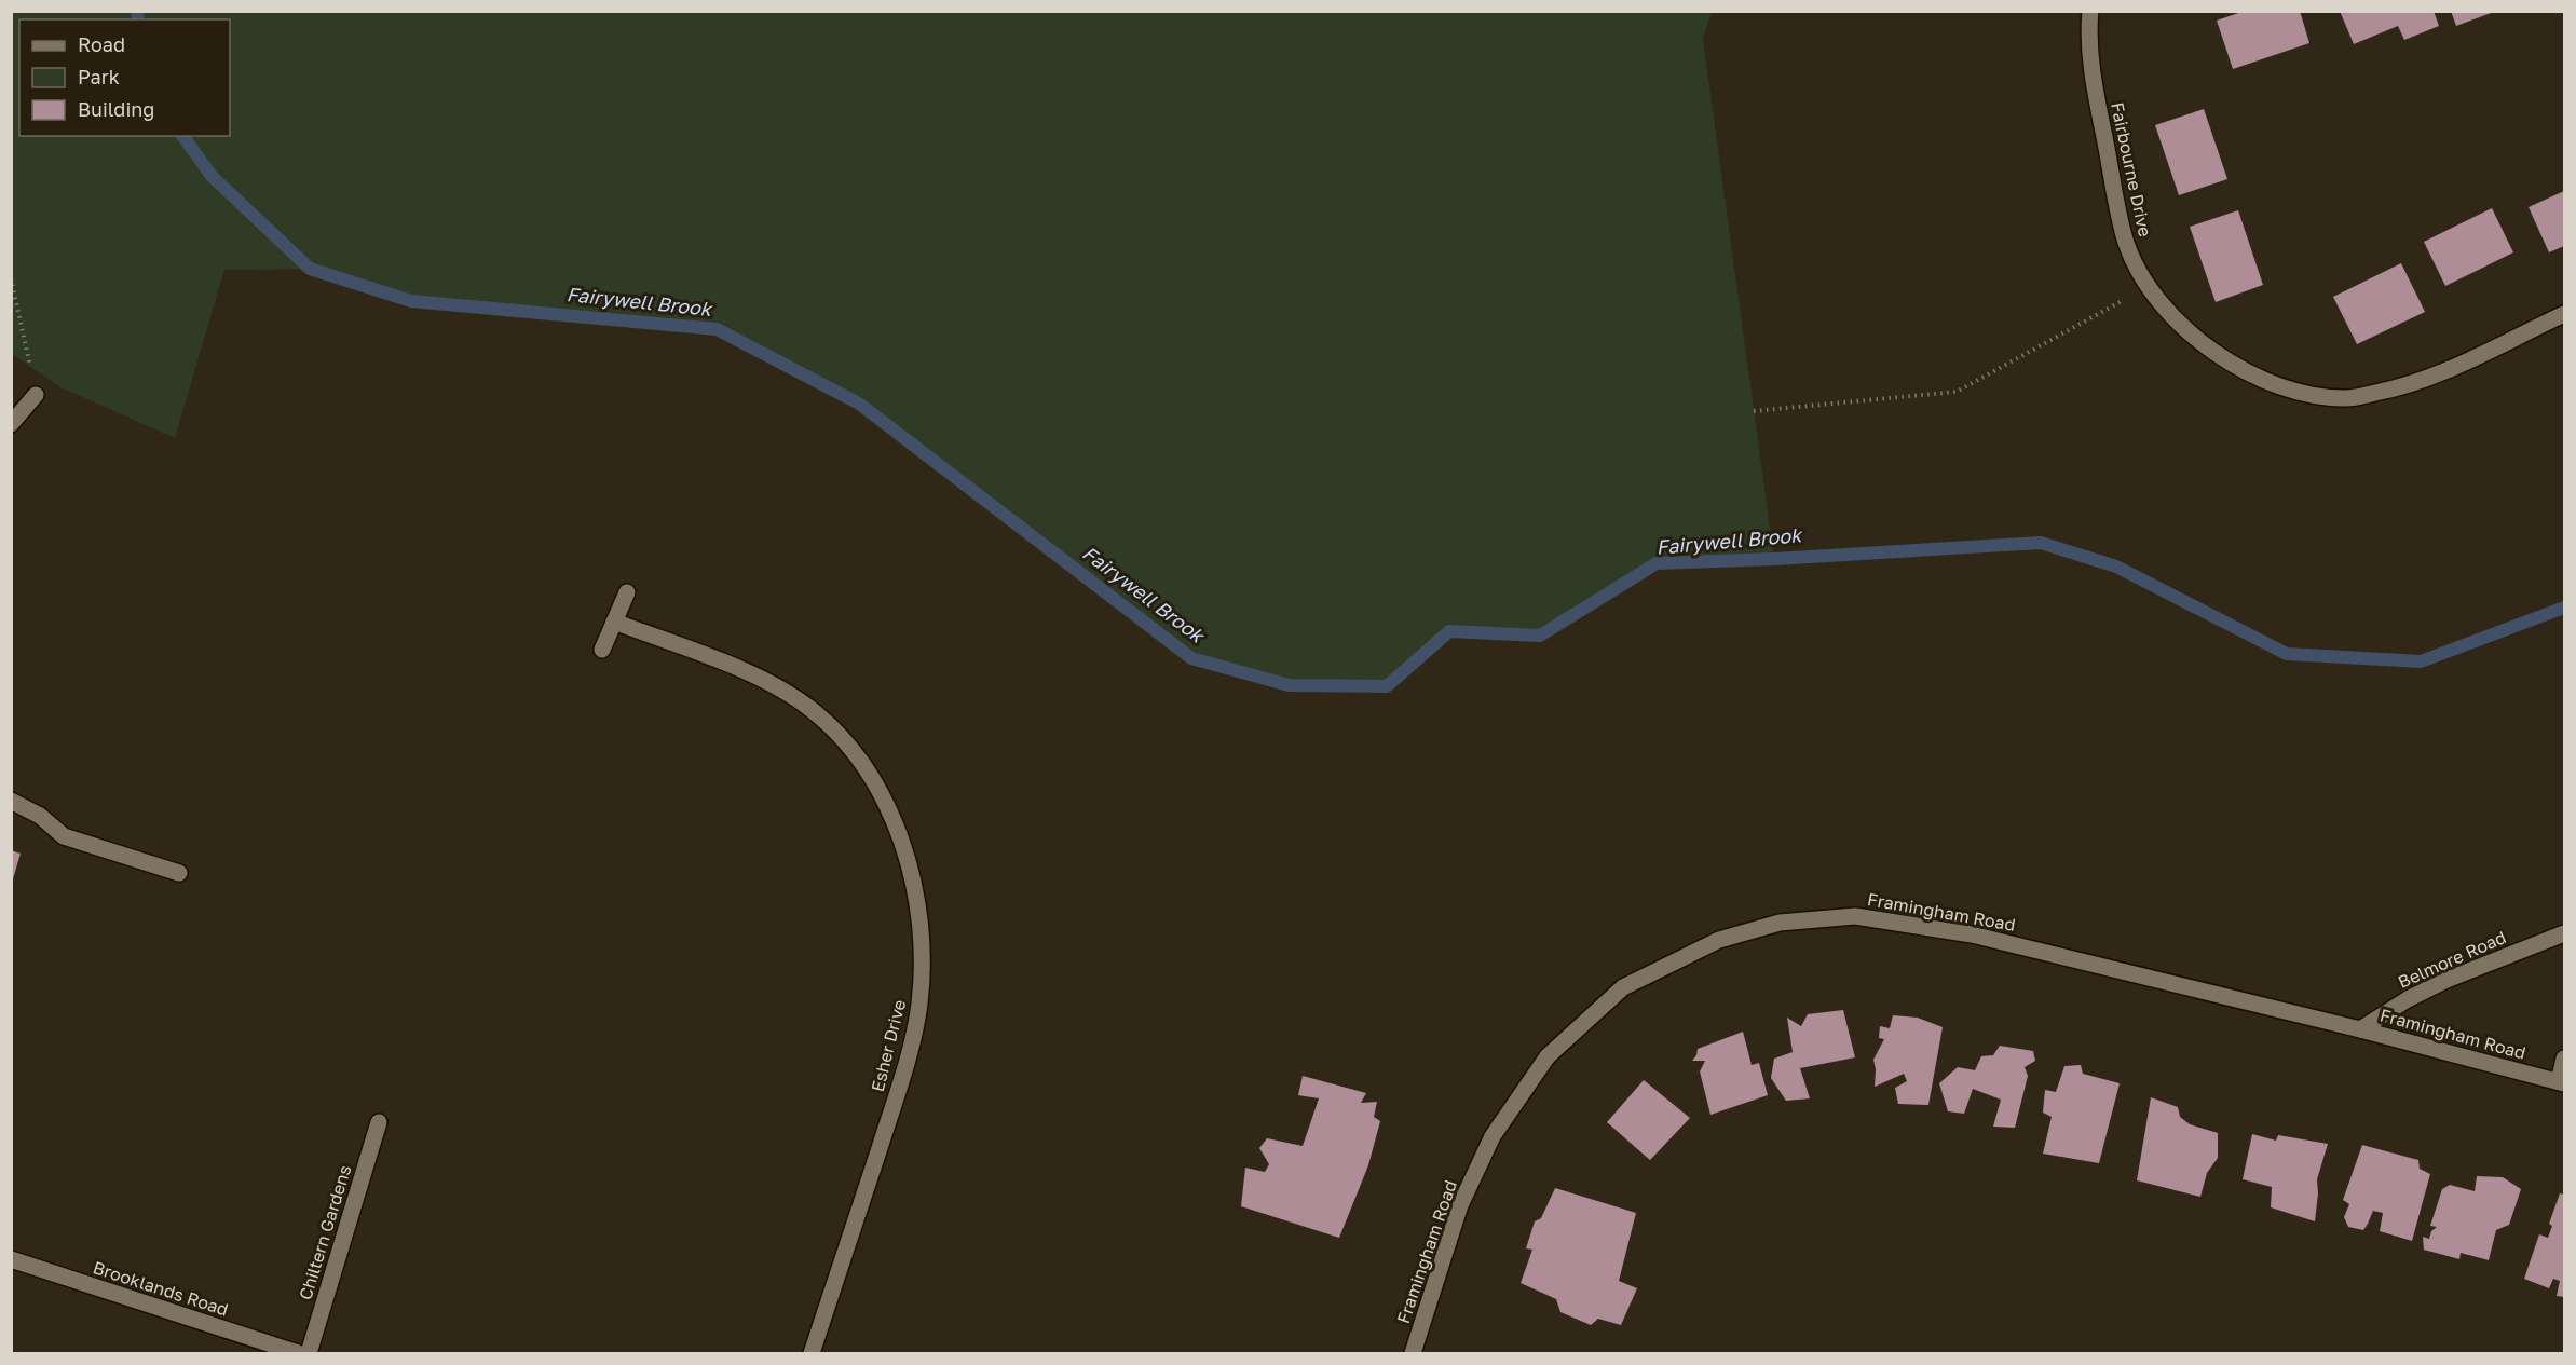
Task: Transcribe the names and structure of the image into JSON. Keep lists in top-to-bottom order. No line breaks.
{"streets":{"street":["Fairbourne Drive","Framingham Road","Belmore Road","Esher Drive","Chiltern Gardens","Brooklands Road"]},"crossings":[["Framingham Road","Belmore Road"]],"water":["Fairywell Brook"],"legend":["Road","Park","Building"]}
